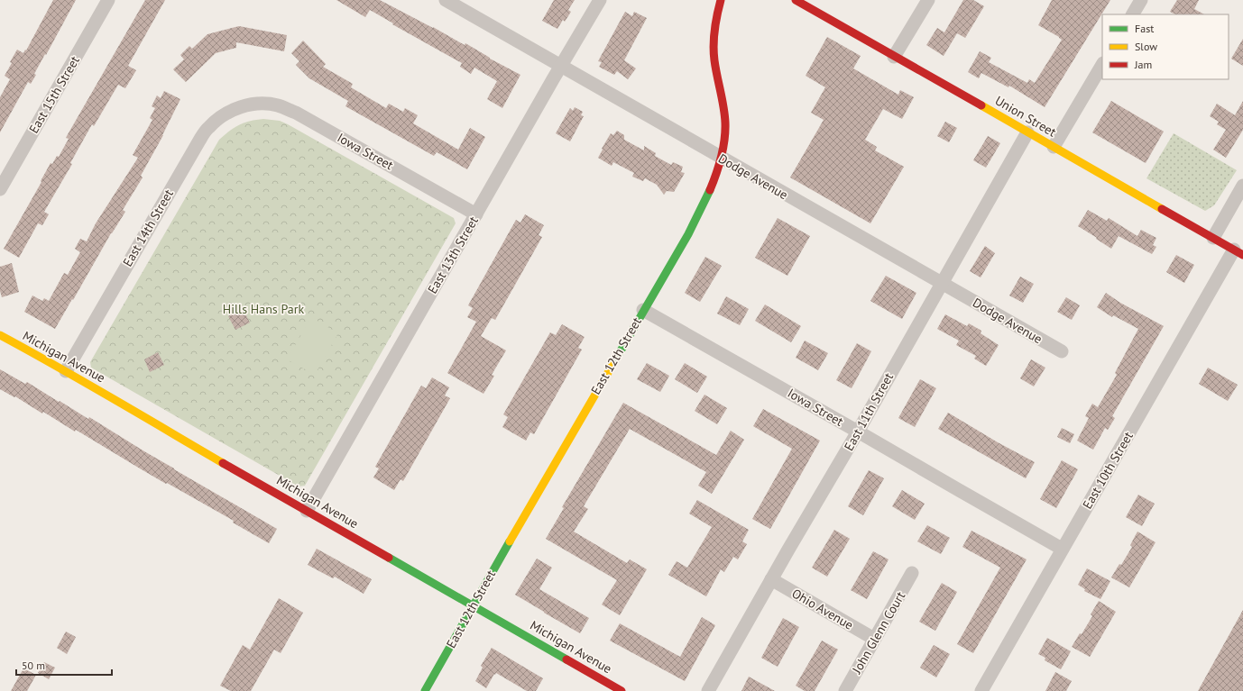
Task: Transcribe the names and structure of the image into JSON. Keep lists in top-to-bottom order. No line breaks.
{"streets":{"street":["East 15th Street","Union Street","Iowa Street","Dodge Avenue","East 14th Street","East 13th Street","East 12th Street","Michigan Avenue","East 11th Street","East 10th Street","Ohio Avenue","John Glenn Court"]},"crossings":[["Union Street","East 11th Street"],["Union Street","East 10th Street"],["Iowa Street","East 14th Street"],["Iowa Street","East 13th Street"],["Iowa Street","East 12th Street"],["Iowa Street","East 11th Street"],["Iowa Street","East 10th Street"],["Dodge Avenue","East 13th Street"],["Dodge Avenue","East 12th Street"],["Dodge Avenue","East 11th Street"],["East 14th Street","Michigan Avenue"],["East 13th Street","Michigan Avenue"],["East 12th Street","Michigan Avenue"],["East 11th Street","Ohio Avenue"],["Ohio Avenue","John Glenn Court"]],"parks":["Hills Hans Park"],"legend":["Fast","Slow","Jam"],"scale_bar":"50 m"}
